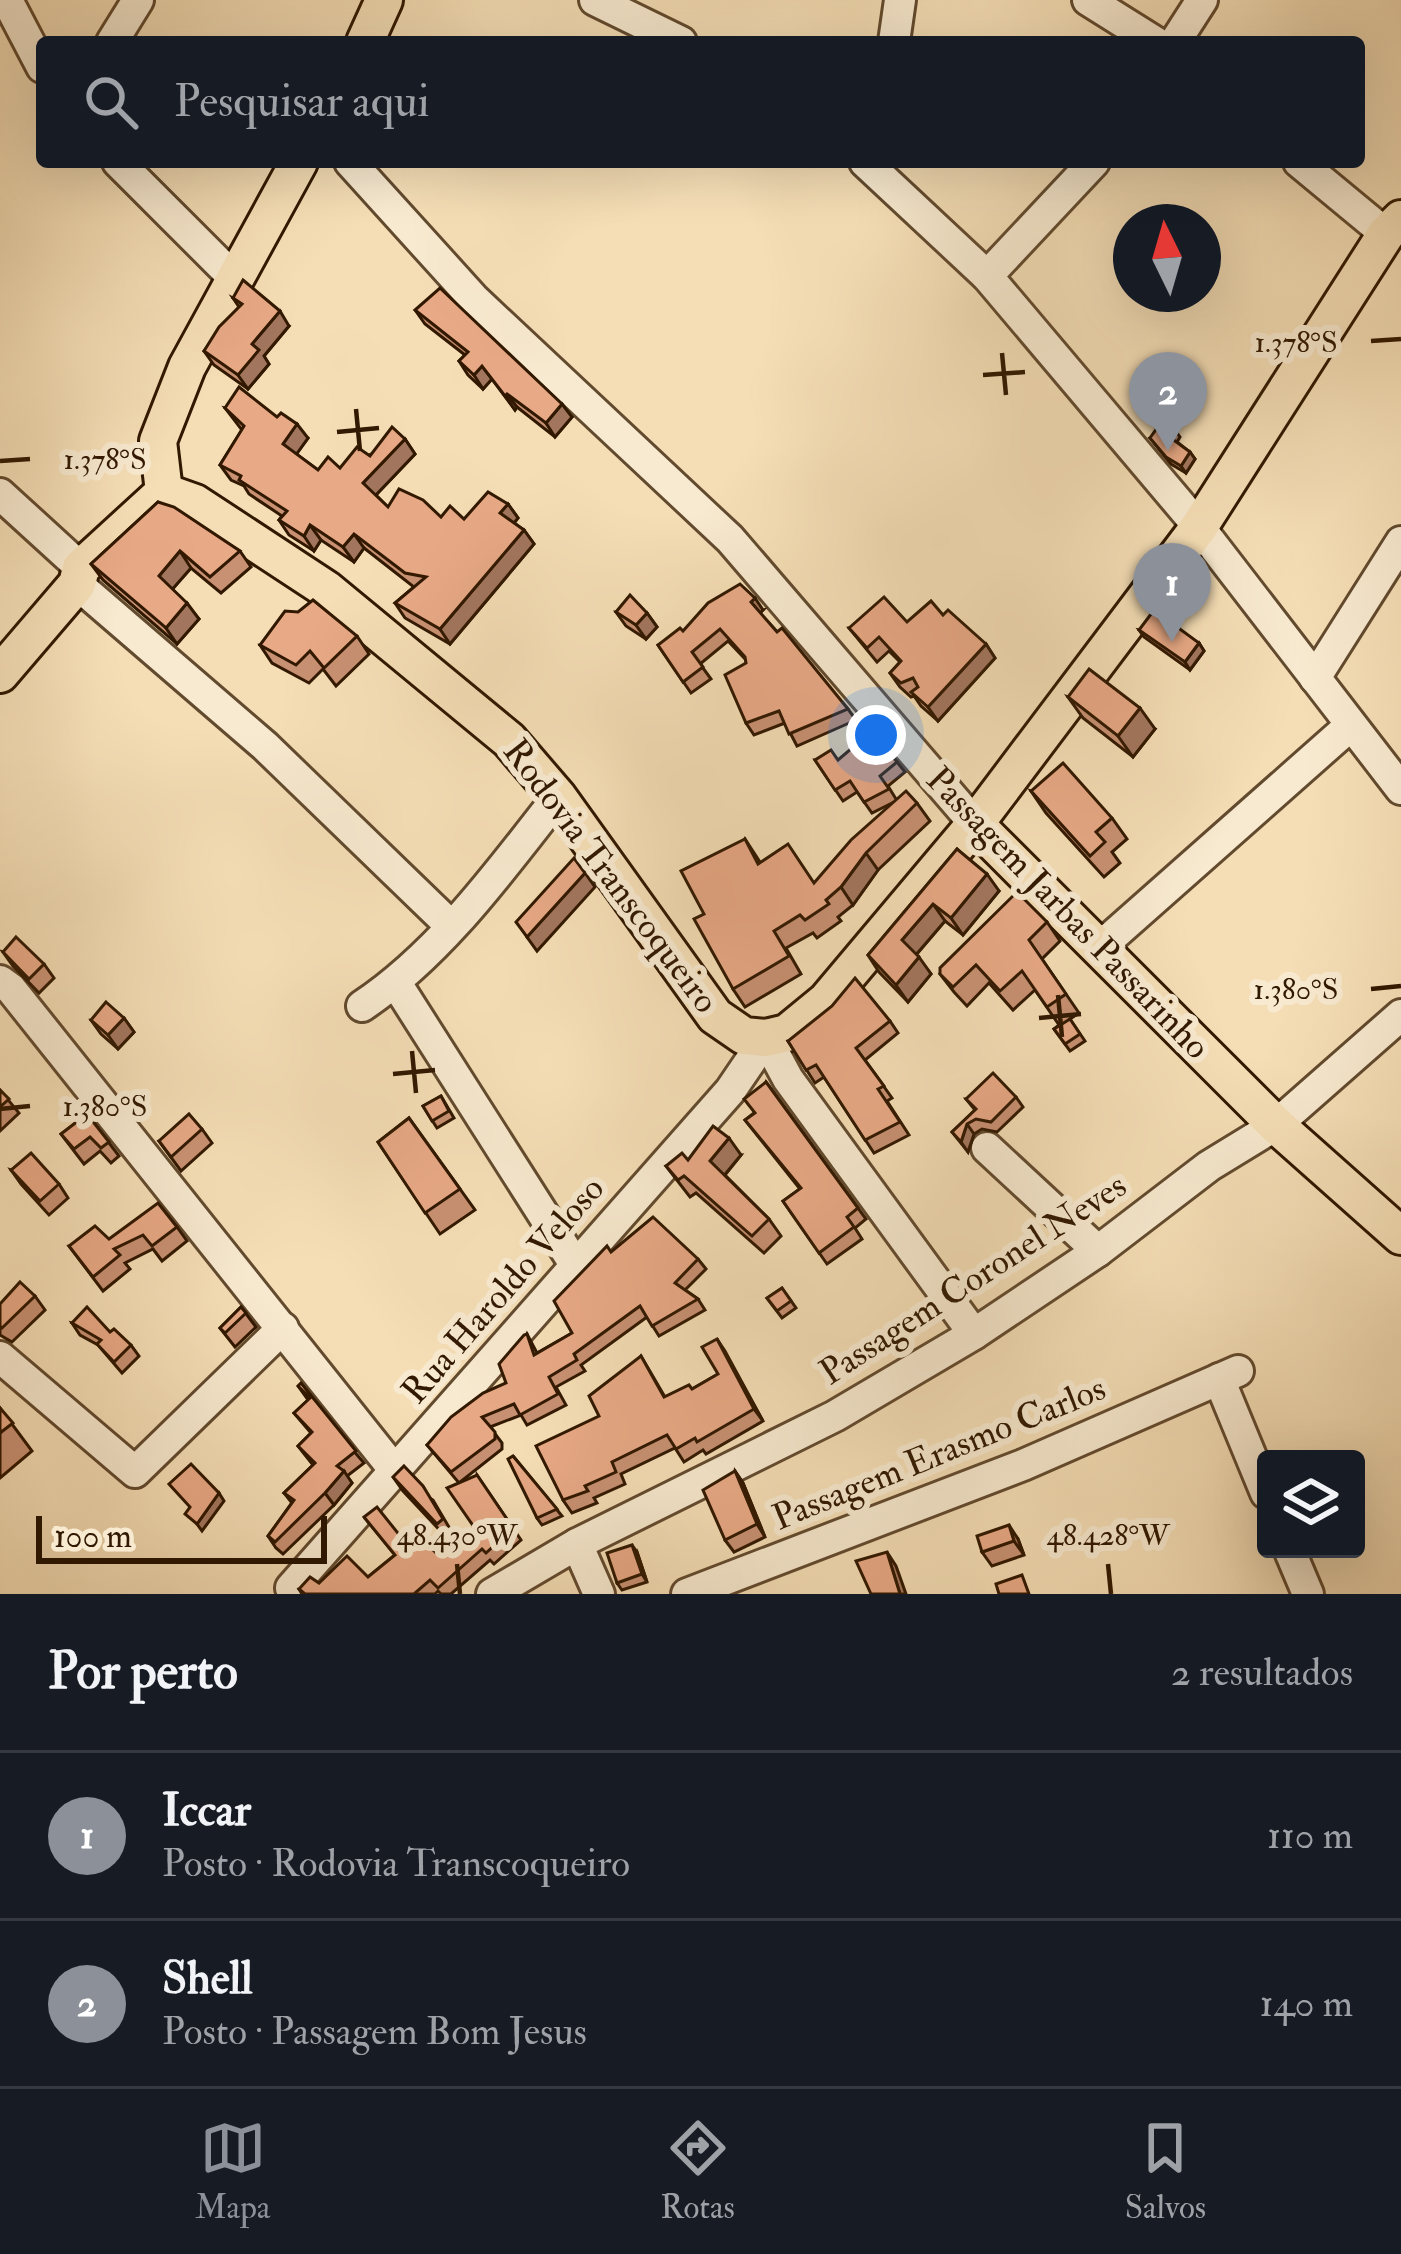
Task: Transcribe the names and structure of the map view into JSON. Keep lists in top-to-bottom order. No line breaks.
{"streets":{"main road":["Rodovia Transcoqueiro","Passagem Jarbas Passarinho"],"street":["Passagem Coronel Neves","Rua Haroldo Veloso","Passagem Erasmo Carlos"]},"crossings":[["Rodovia Transcoqueiro","Rua Haroldo Veloso"],["Passagem Jarbas Passarinho","Passagem Coronel Neves"]],"scale_bar":"100 m","north":"top","page":{"search":"Pesquisar aqui","pins":["2","1"],"scale":"100 m","heading":["Por perto","2 resultados"],"list":[{"mark":"1","name":"Iccar","note":"Posto · Rodovia Transcoqueiro","value":"110 m"},{"mark":"2","name":"Shell","note":"Posto · Passagem Bom Jesus","value":"140 m"}],"nav":["Mapa","Rotas","Salvos"]},"coordinates":["1.378°S","1.380°S","48.430°W","48.428°W"]}
